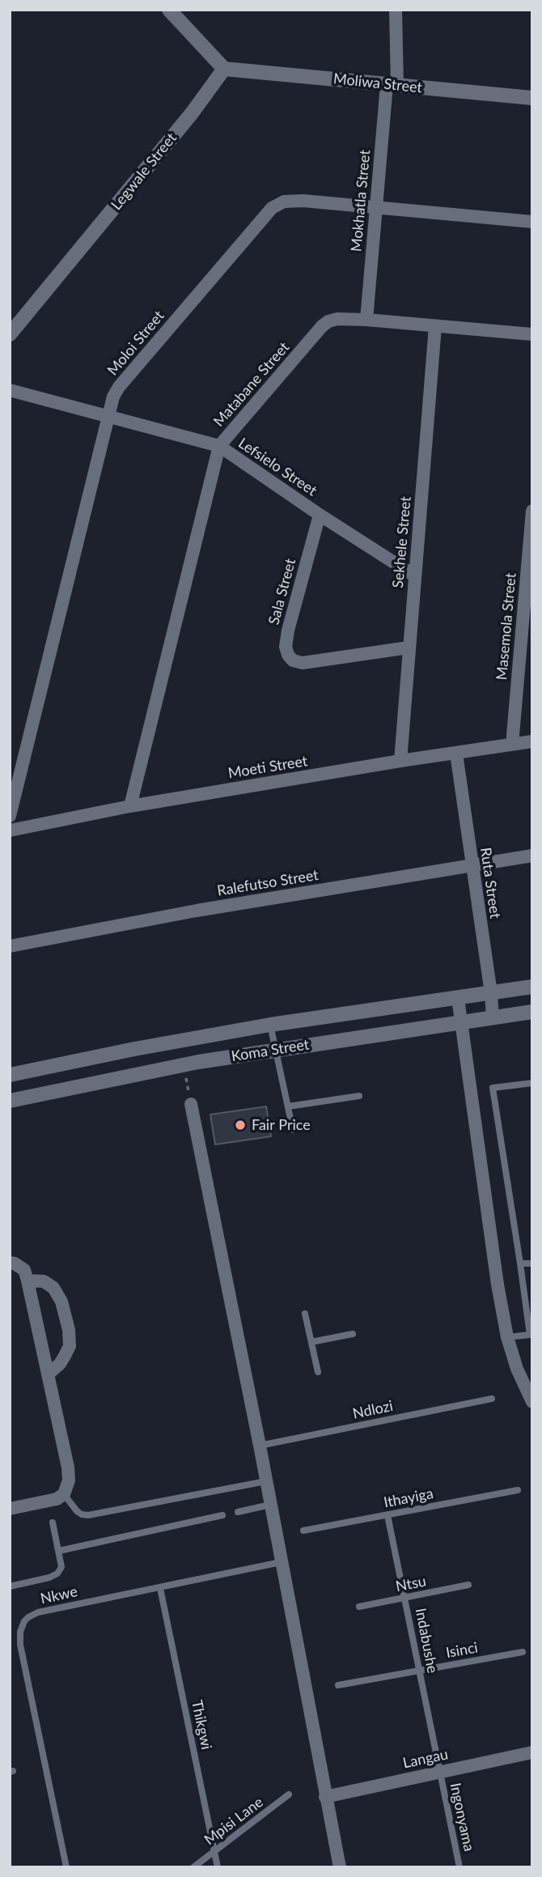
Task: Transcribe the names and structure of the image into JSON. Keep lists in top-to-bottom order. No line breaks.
{"streets":{"main road":["Moliwa Street","Legwale Street","Koma Street"],"street":["Mokhatla Street","Moloi Street","Matabane Street","Lefsielo Street","Sekhele Street","Sala Street","Masemola Street","Moeti Street","Ralefutso Street","Ruta Street","Langau"],"lane":["Ndlozi","Ithayiga","Ntsu","Nkwe","Indabushe","Isinci","Thikgwi","Ingonyama","Mpisi Lane"]},"crossings":[["Moliwa Street","Legwale Street"],["Moliwa Street","Mokhatla Street"],["Mokhatla Street","Moloi Street"],["Mokhatla Street","Matabane Street"],["Moloi Street","Lefsielo Street"],["Matabane Street","Lefsielo Street"],["Matabane Street","Sekhele Street"],["Matabane Street","Moeti Street"],["Lefsielo Street","Sekhele Street"],["Lefsielo Street","Sala Street"],["Sekhele Street","Sala Street"],["Sekhele Street","Moeti Street"],["Masemola Street","Moeti Street"],["Moeti Street","Ruta Street"],["Ralefutso Street","Ruta Street"],["Ruta Street","Koma Street"],["Ithayiga","Indabushe"],["Ntsu","Indabushe"],["Nkwe","Thikgwi"],["Indabushe","Isinci"],["Indabushe","Langau"],["Indabushe","Ingonyama"],["Thikgwi","Mpisi Lane"],["Langau","Ingonyama"]],"places":["Fair Price"]}
